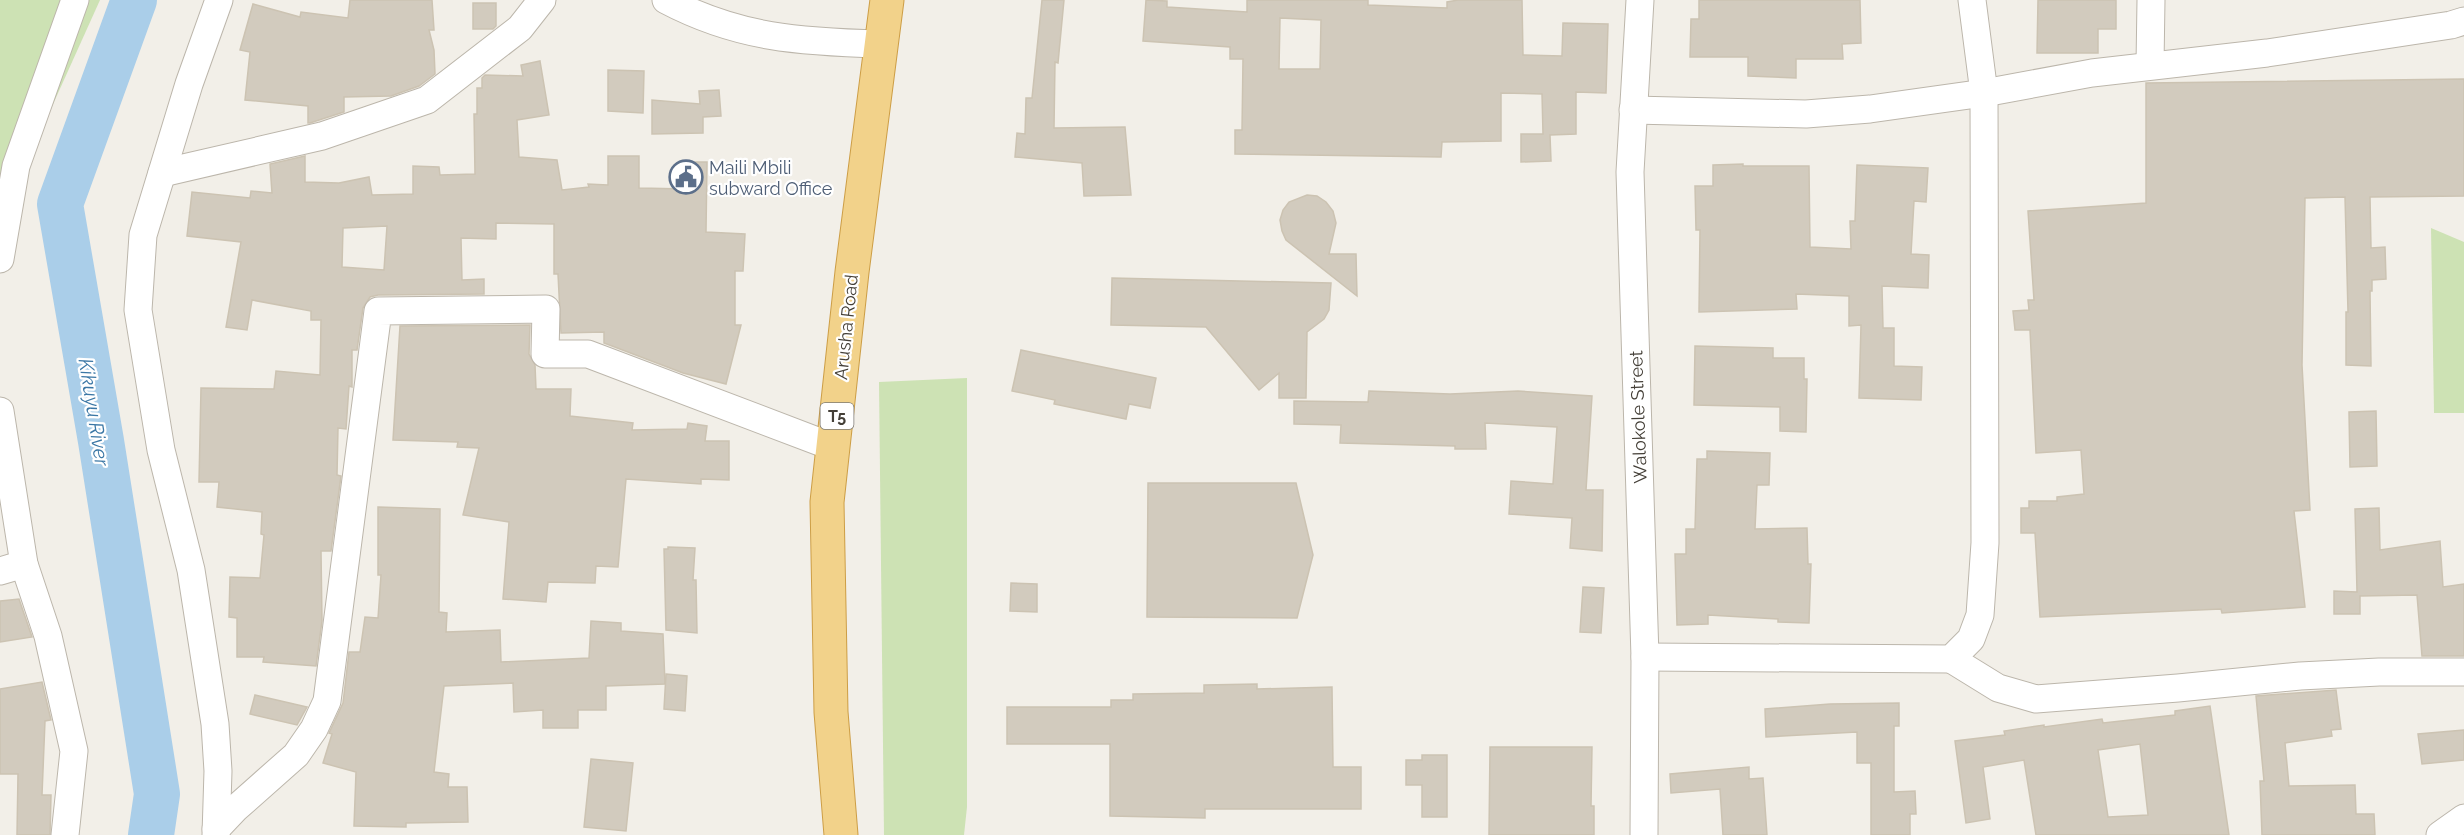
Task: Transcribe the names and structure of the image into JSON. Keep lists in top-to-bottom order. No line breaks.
{"streets":{"highway":["Arusha Road","T5"],"street":["Walokole Street"]},"water":["Kikuyu River"],"places":{"public building":["Maili Mbili subward Office"]}}
